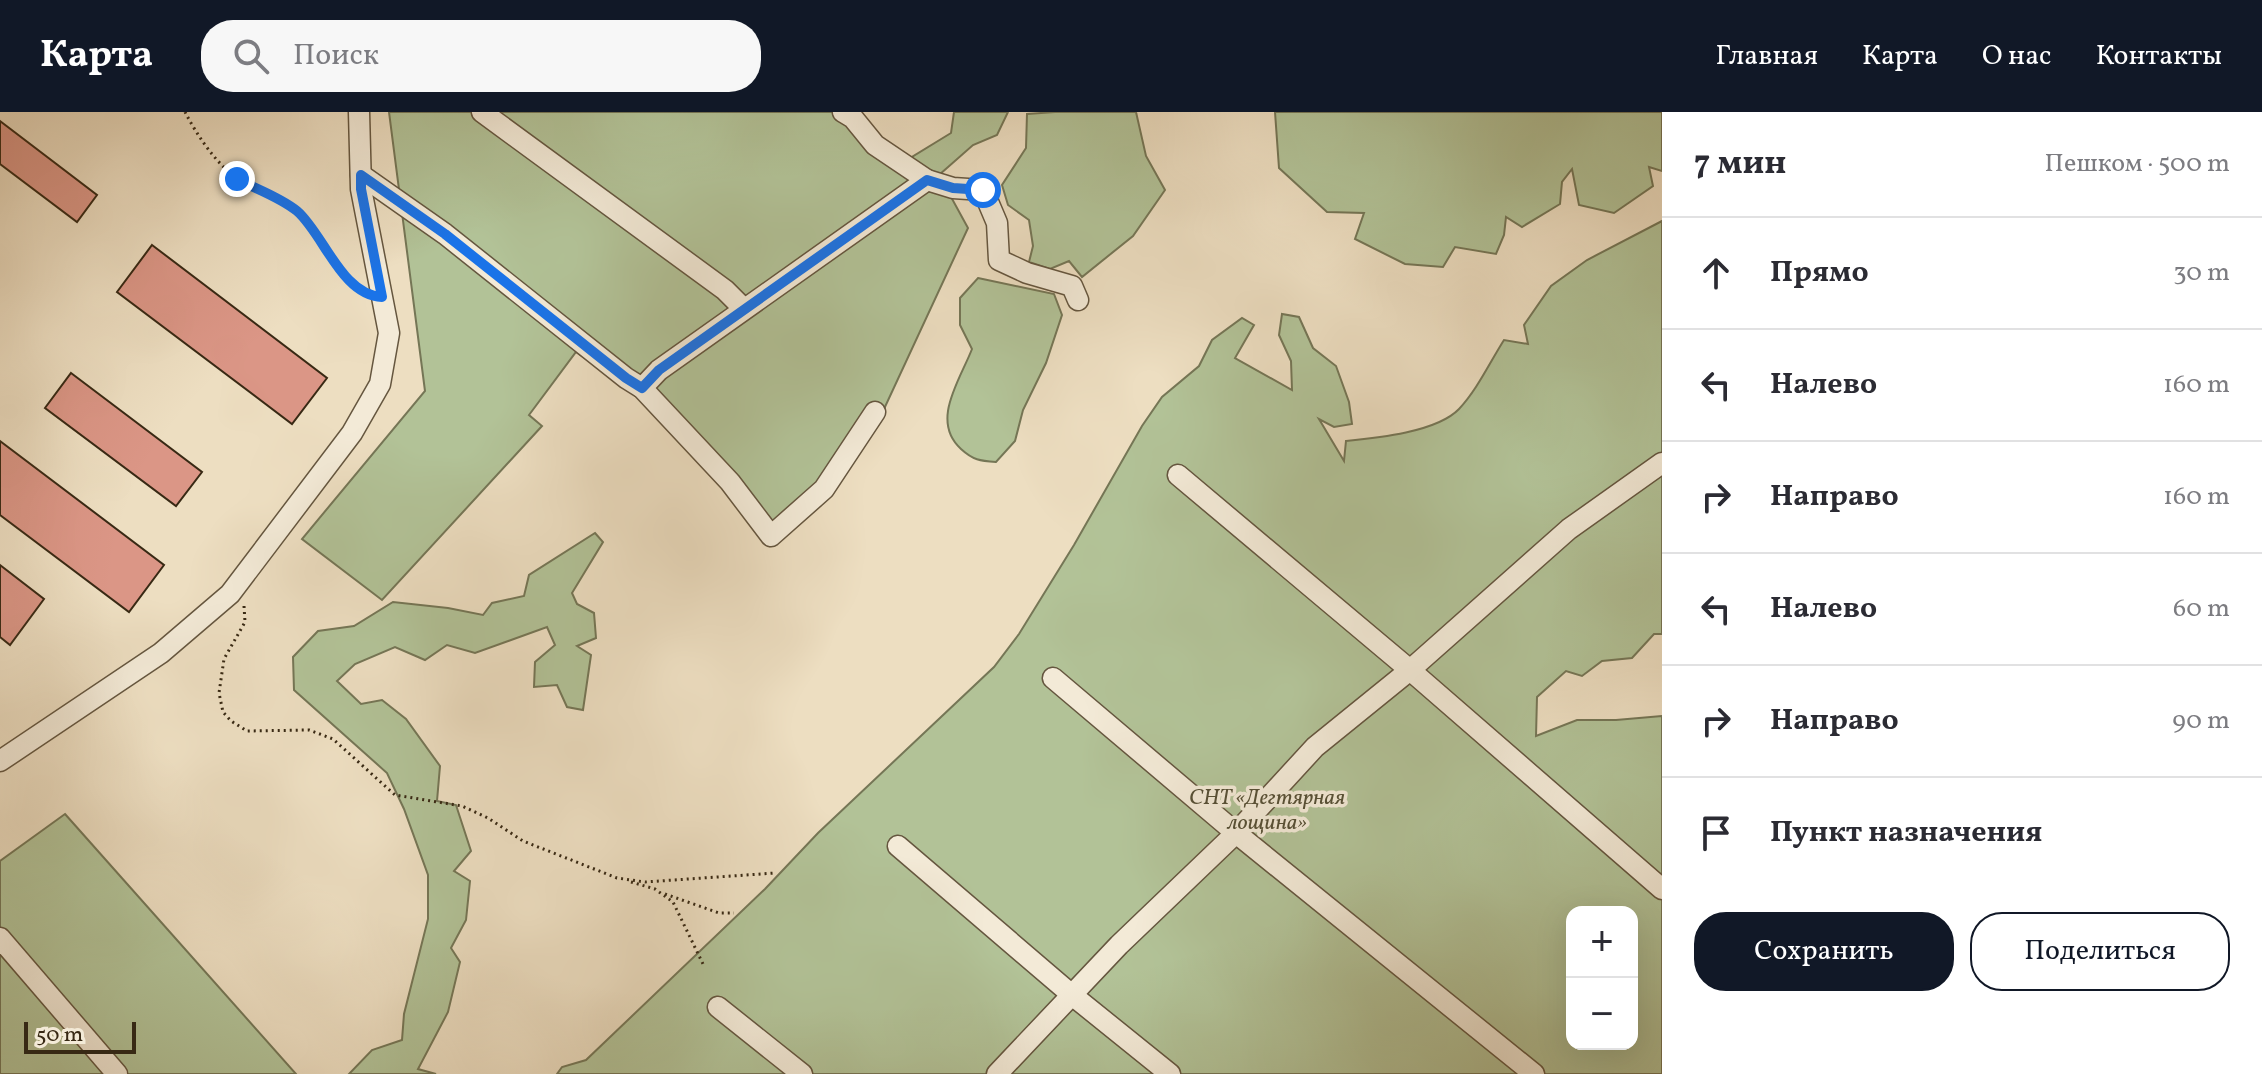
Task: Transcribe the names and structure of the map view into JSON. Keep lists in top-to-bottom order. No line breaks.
{"parks":["СНТ «Дегтярная лощина»"],"scale_bar":"50 m","page":{"header":"Карта","search":"Поиск","nav":["Главная","Карта","О нас","Контакты"],"heading":["7 мин","Пешком · 500 m"],"list":[["Прямо","30 m"],["Налево","160 m"],["Направо","160 m"],["Налево","60 m"],["Направо","90 m"],"Пункт назначения"],"buttons":["Сохранить","Поделиться"],"map_buttons":["+","−"],"scale":"50 m"}}
